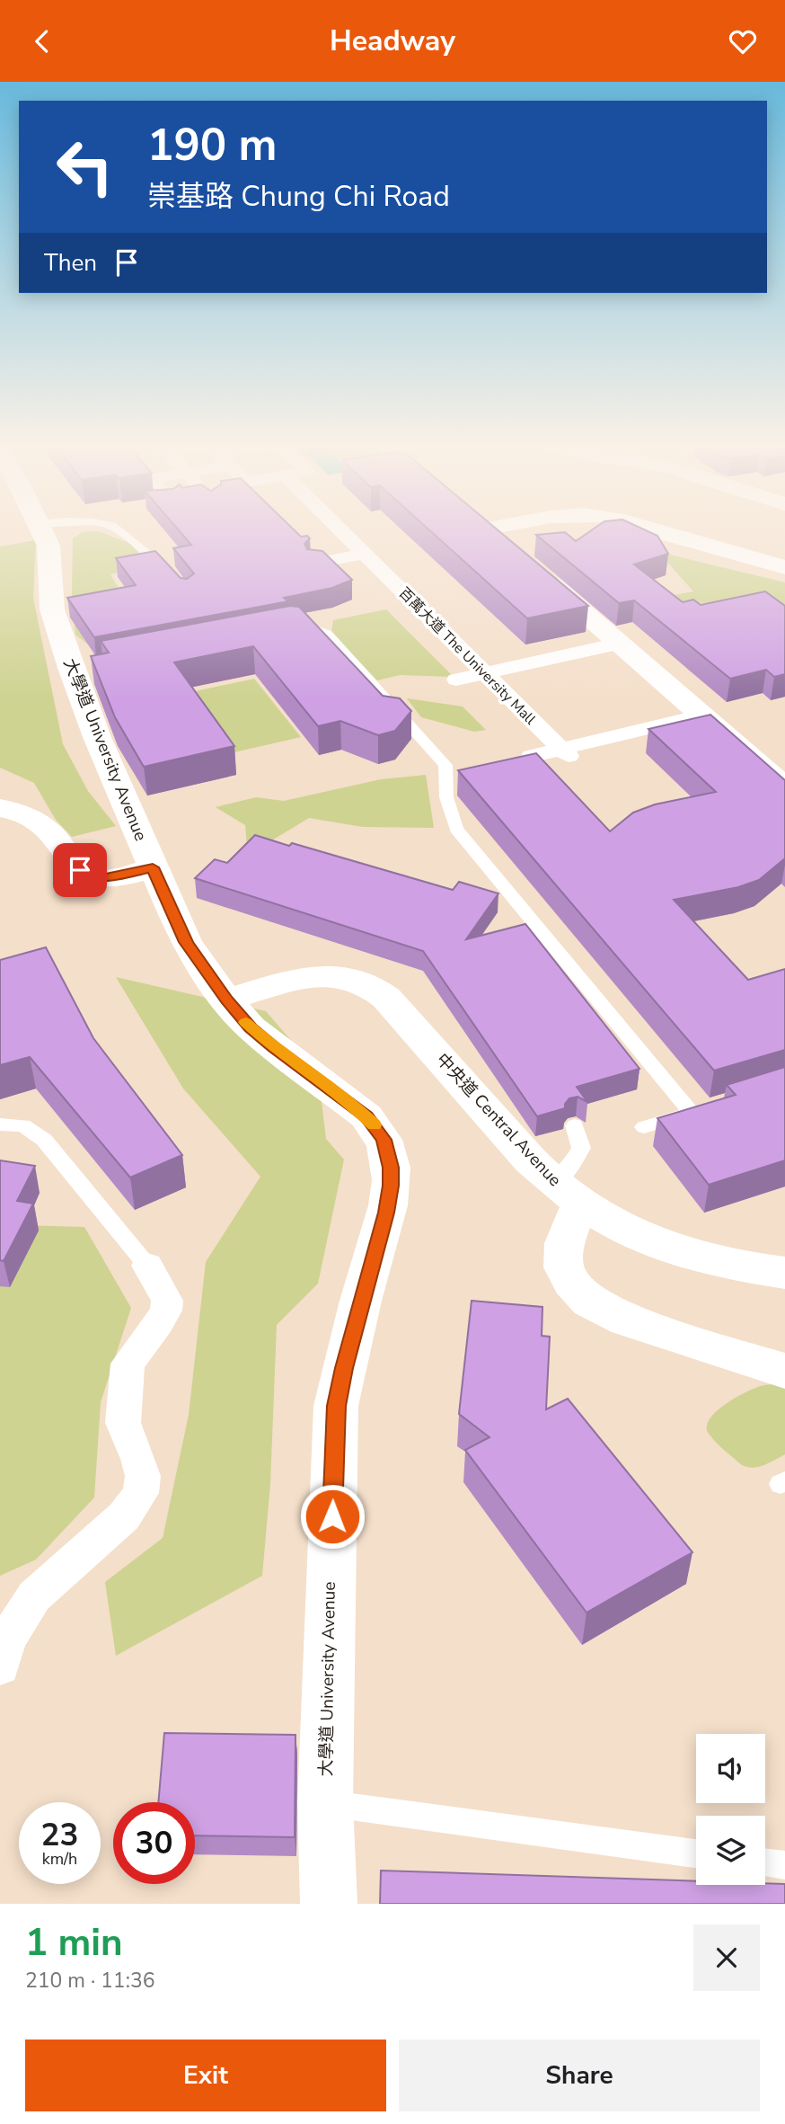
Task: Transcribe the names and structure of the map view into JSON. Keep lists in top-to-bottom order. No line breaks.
{"streets":{"street":["百萬大道 The University Mall","大學道 University Avenue","中央道 Central Avenue"]},"crossings":[["大學道 University Avenue","中央道 Central Avenue"]],"page":{"header":"Headway","turn":["190 m","崇基路 Chung Chi Road"],"then":"Then","speed":"23 km/h","limit":"30","heading":["1 min","210 m · 11:36"],"buttons":["Exit","Share"]}}
